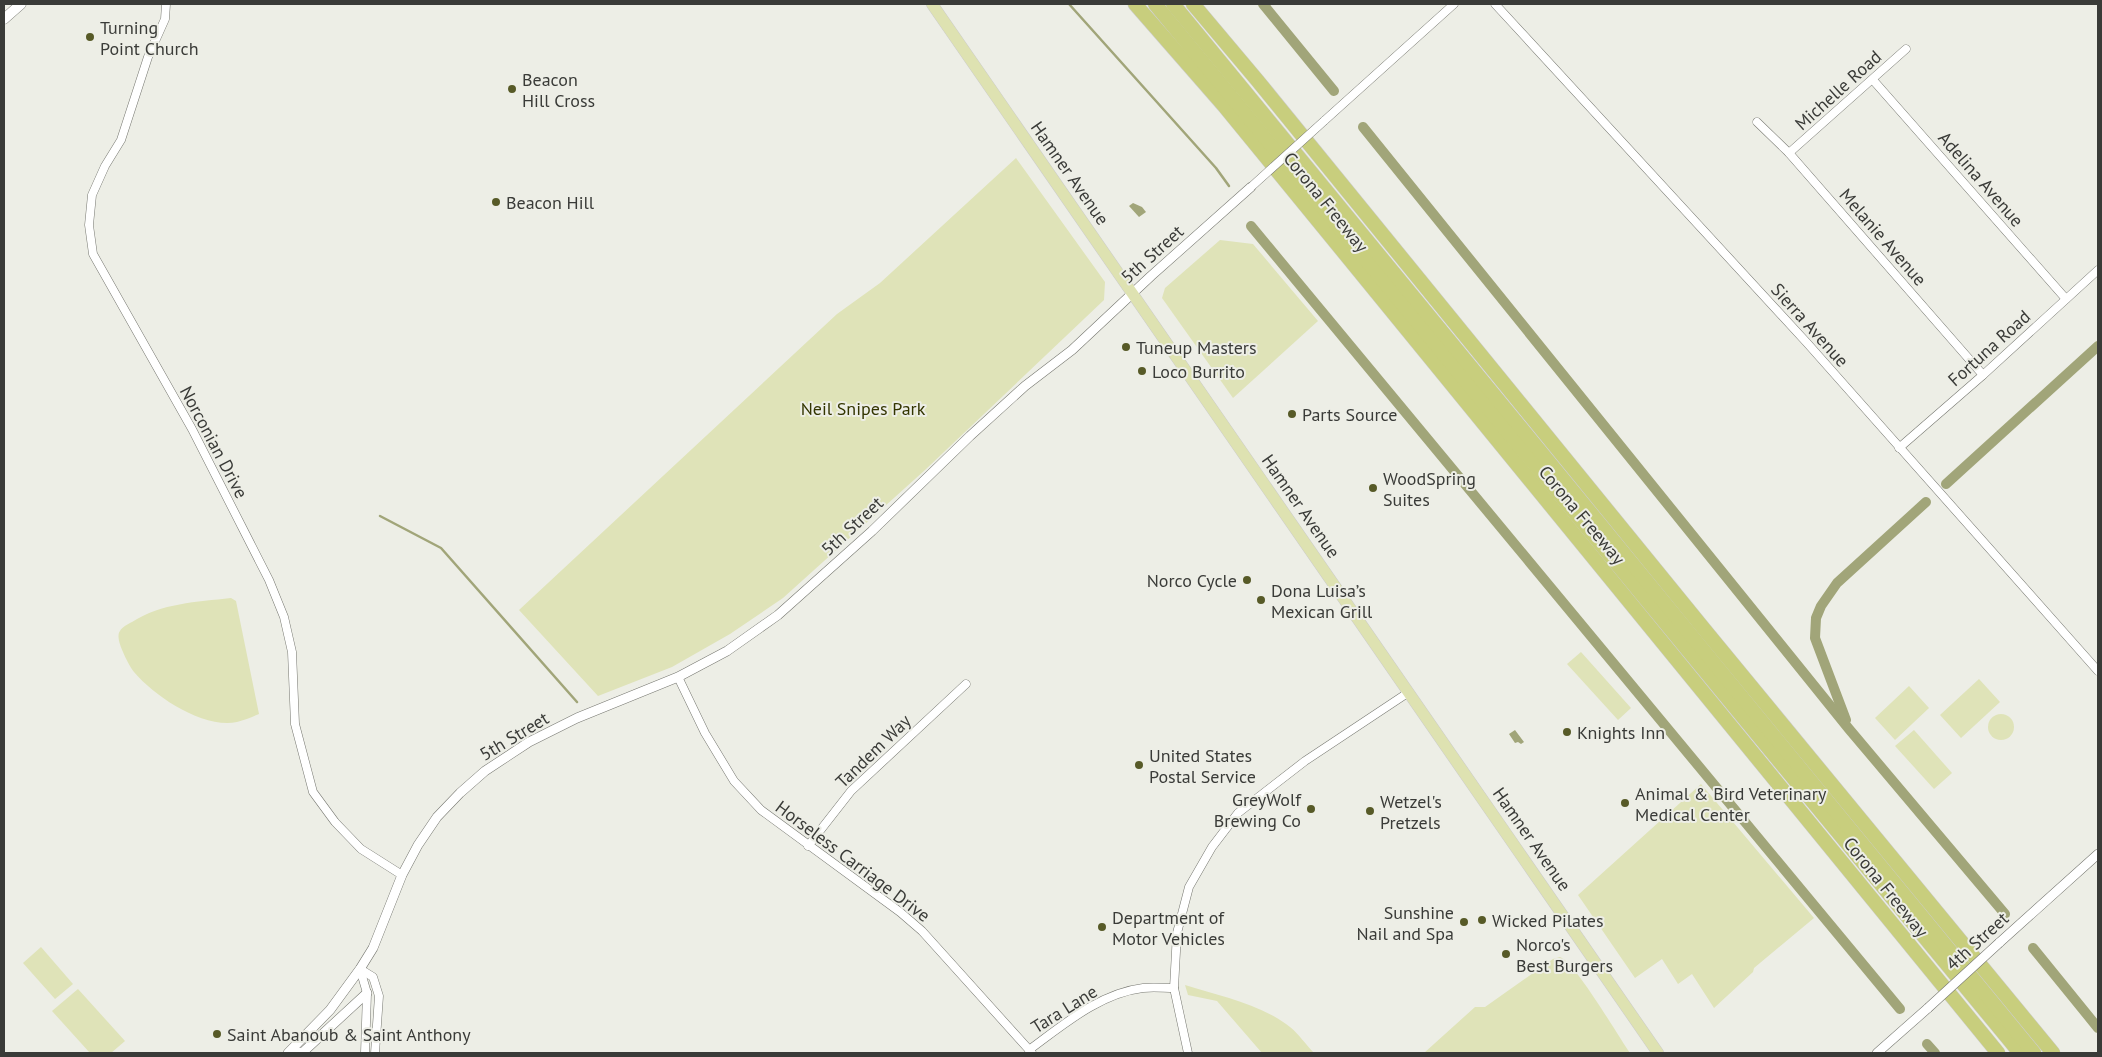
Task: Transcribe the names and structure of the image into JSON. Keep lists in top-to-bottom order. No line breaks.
{"streets":{"highway":["Corona Freeway"],"main road":["Hamner Avenue"],"street":["Michelle Road","Adelina Avenue","Melanie Avenue","5th Street","Sierra Avenue","Fortuna Road","Norconian Drive","Tandem Way","Horseless Carriage Drive","4th Street","Tara Lane"]},"crossings":[["Michelle Road","Adelina Avenue"],["Michelle Road","Melanie Avenue"],["Hamner Avenue","5th Street"],["Adelina Avenue","Fortuna Road"],["Melanie Avenue","Fortuna Road"],["5th Street","Norconian Drive"],["5th Street","Horseless Carriage Drive"],["Sierra Avenue","Fortuna Road"],["Tandem Way","Horseless Carriage Drive"],["Horseless Carriage Drive","Tara Lane"]],"parks":["Neil Snipes Park"],"places":["Turning Point Church","Beacon Hill Cross","Beacon Hill","Tuneup Masters","Loco Burrito","Parts Source","WoodSpring Suites","Norco Cycle","Dona Luisa’s Mexican Grill","Knights Inn","United States Postal Service","Animal & Bird Veterinary Medical Center","GreyWolf Brewing Co","Wetzel's Pretzels","Wicked Pilates","Sunshine Nail and Spa","Department of Motor Vehicles","Norco's Best Burgers","Saint Abanoub & Saint Anthony"]}
